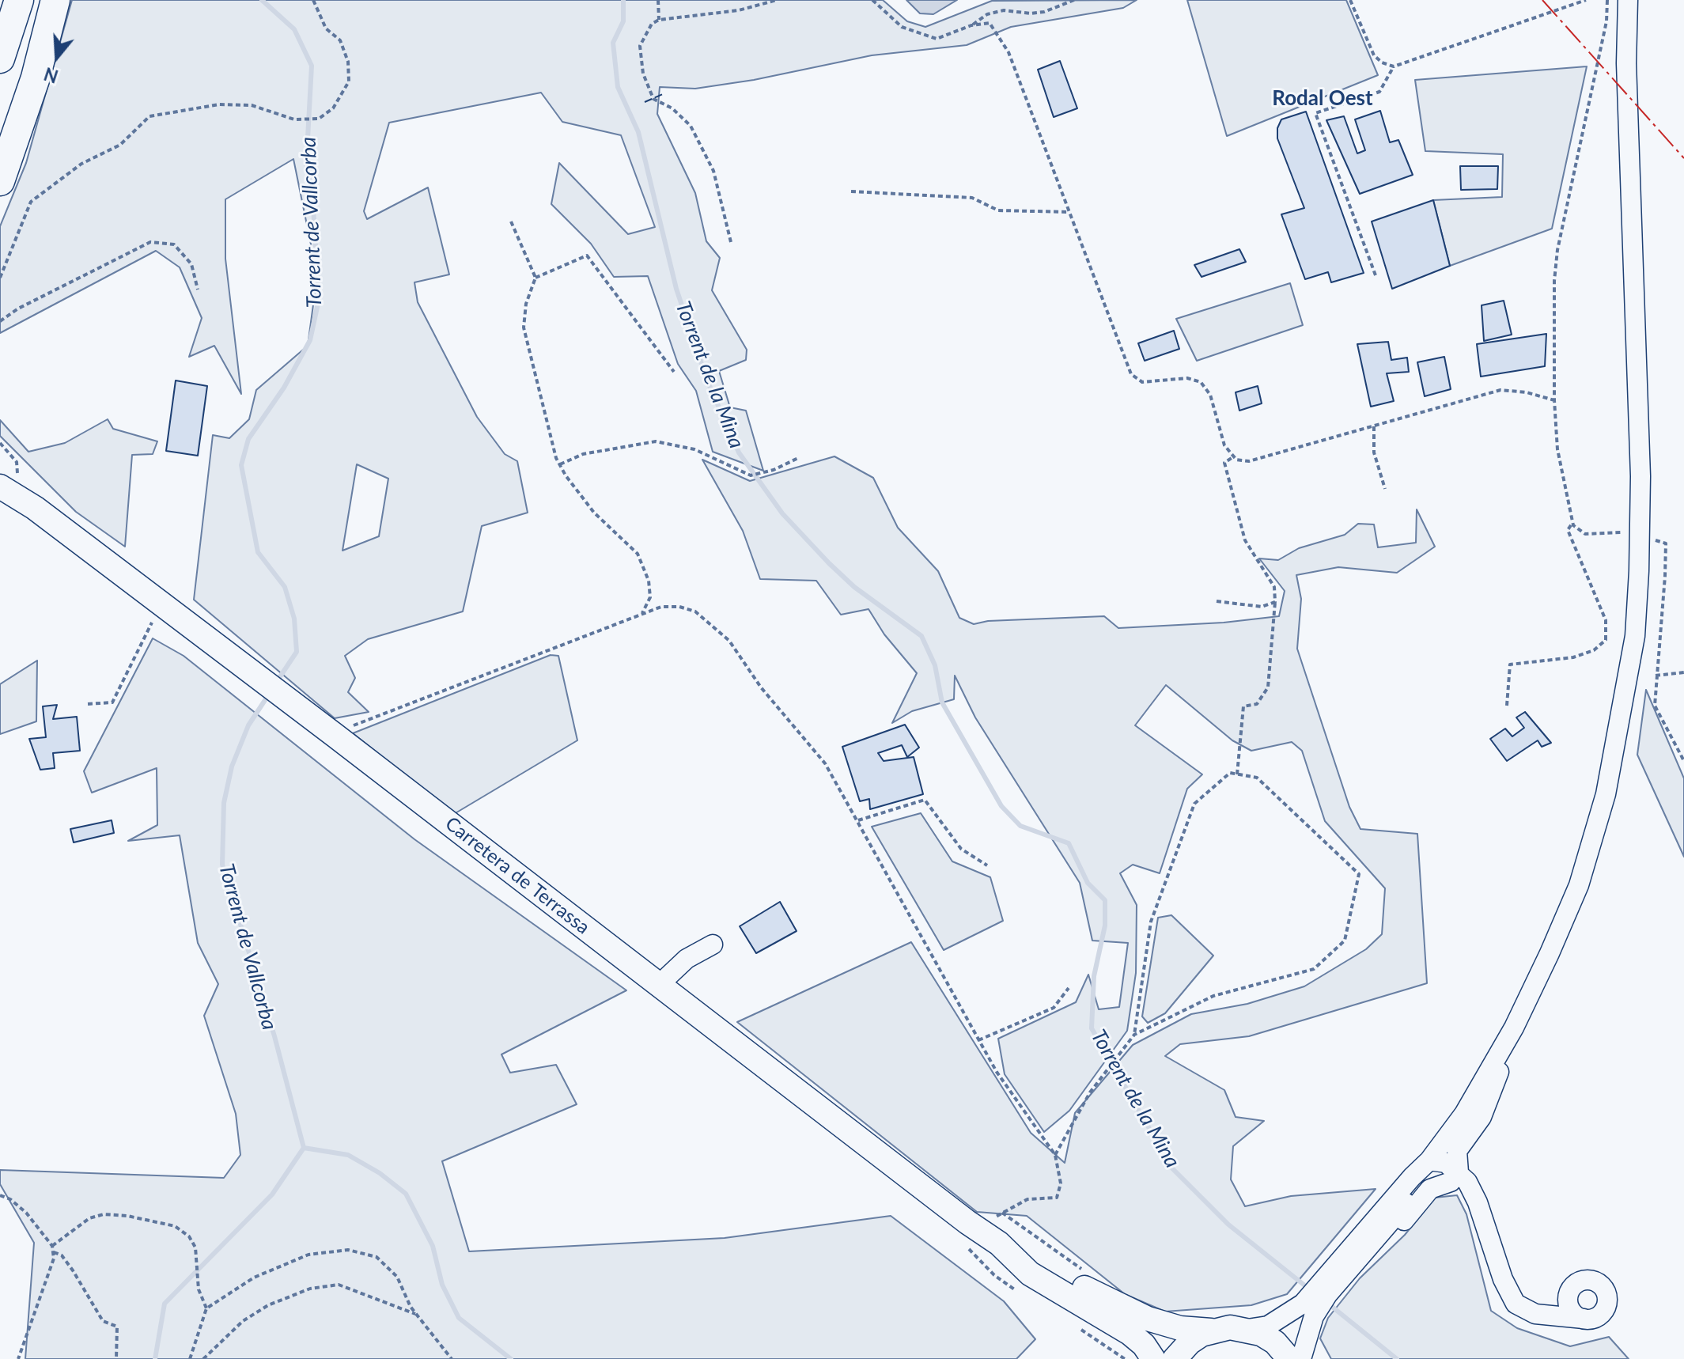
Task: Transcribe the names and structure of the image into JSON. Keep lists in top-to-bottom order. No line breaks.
{"streets":{"main road":["Carretera de Terrassa"]},"districts":["Rodal Oest"],"water":["Torrent de Vallcorba","Torrent de la Mina"],"north":"bottom"}
